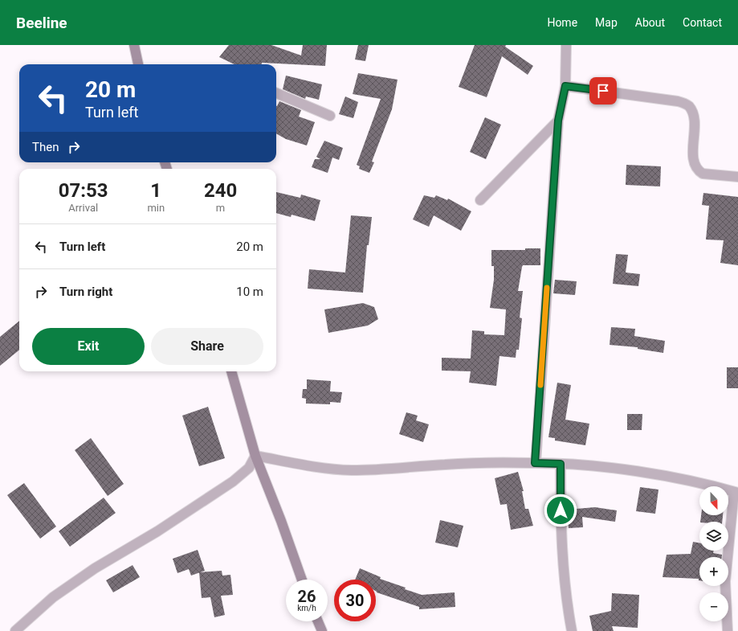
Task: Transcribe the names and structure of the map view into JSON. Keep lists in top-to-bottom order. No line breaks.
{"north":"bottom","page":{"header":"Beeline","nav":["Home","Map","About","Contact"],"turn":["20 m","Turn left"],"then":"Then","eta":["07:53","Arrival","1","min","240","m"],"list":[{"name":"Turn left","value":"20 m"},{"name":"Turn right","value":"10 m"}],"buttons":["Exit","Share"],"map_buttons":["+","−"],"speed":"26 km/h","limit":"30"}}
